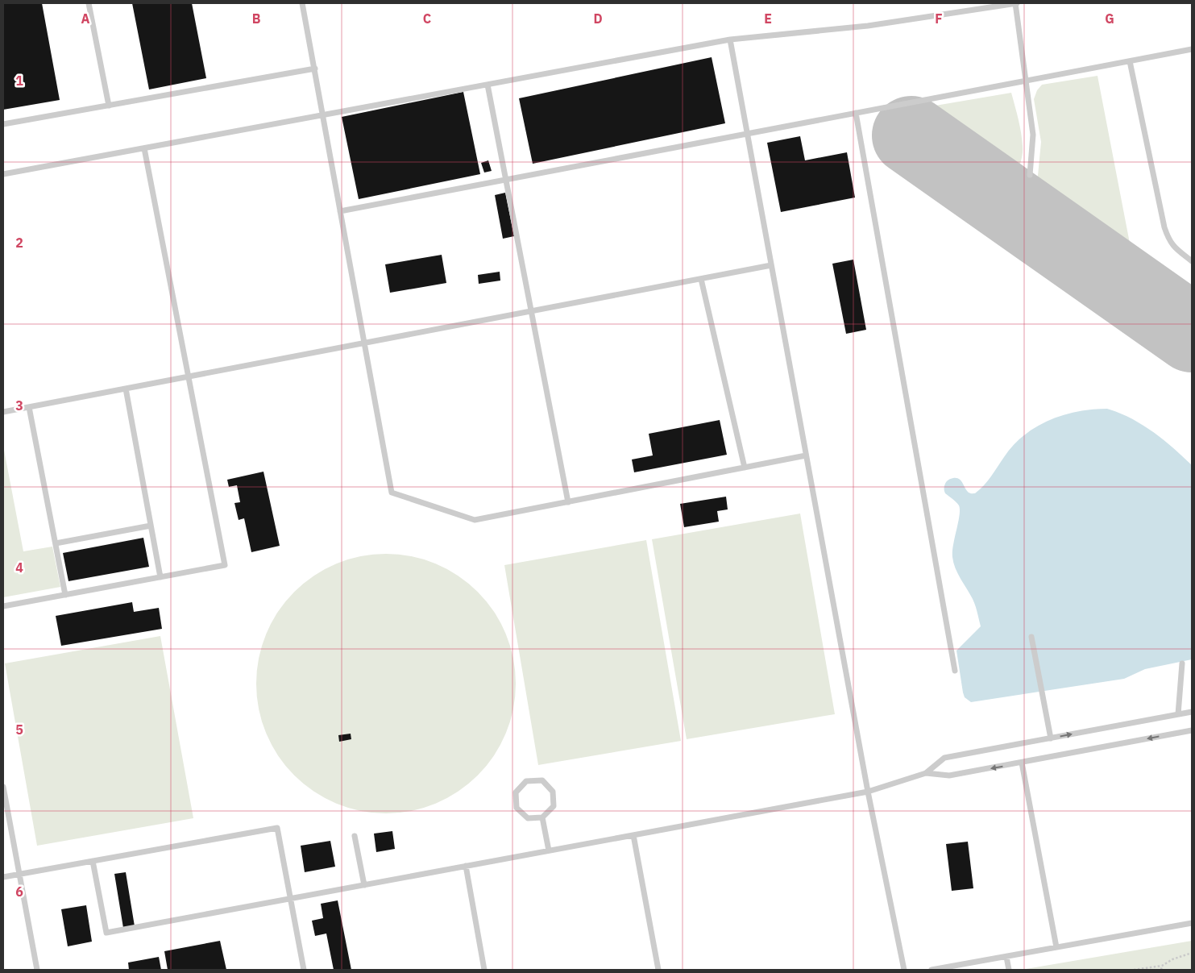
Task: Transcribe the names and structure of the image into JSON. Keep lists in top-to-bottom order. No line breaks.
{"grid":{"columns":["A","B","C","D","E","F","G"],"rows":["1","2","3","4","5","6"]}}
